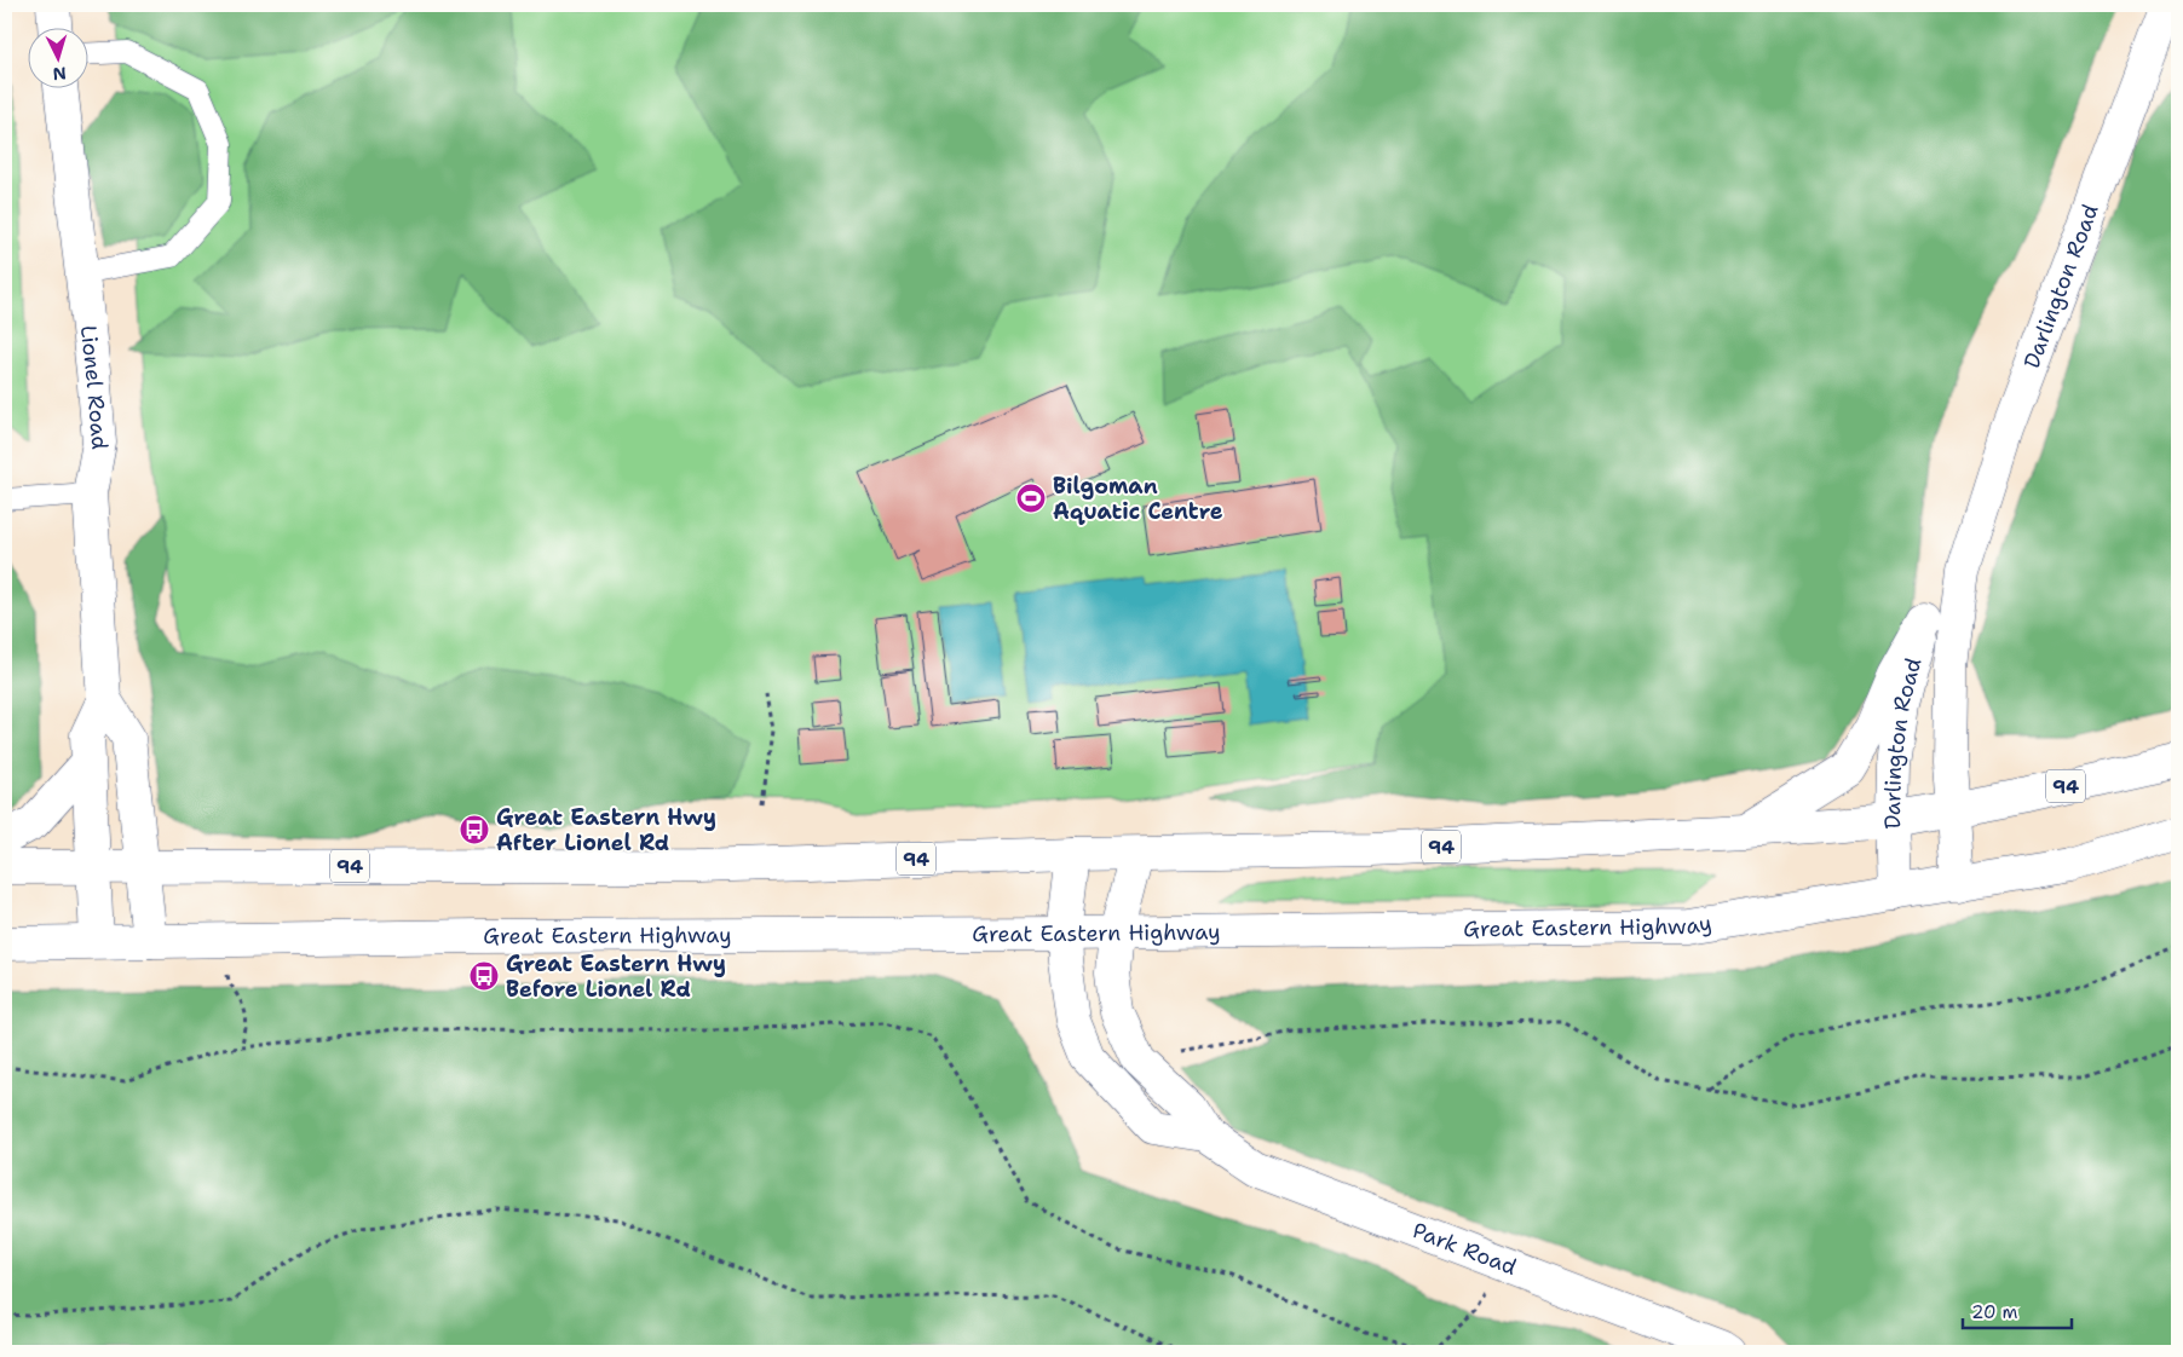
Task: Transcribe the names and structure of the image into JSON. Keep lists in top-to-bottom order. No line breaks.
{"streets":{"main road":["Darlington Road","Lionel Road","94","Great Eastern Highway","Park Road"]},"crossings":[["Darlington Road","94"],["Darlington Road","Great Eastern Highway"],["Lionel Road","94"],["Lionel Road","Great Eastern Highway"],["94","Park Road"],["Great Eastern Highway","Park Road"]],"places":{"sports":["Bilgoman Aquatic Centre"],"bus stop":["Great Eastern Hwy After Lionel Rd","Great Eastern Hwy Before Lionel Rd"]},"scale_bar":"20 m","north":"bottom"}
